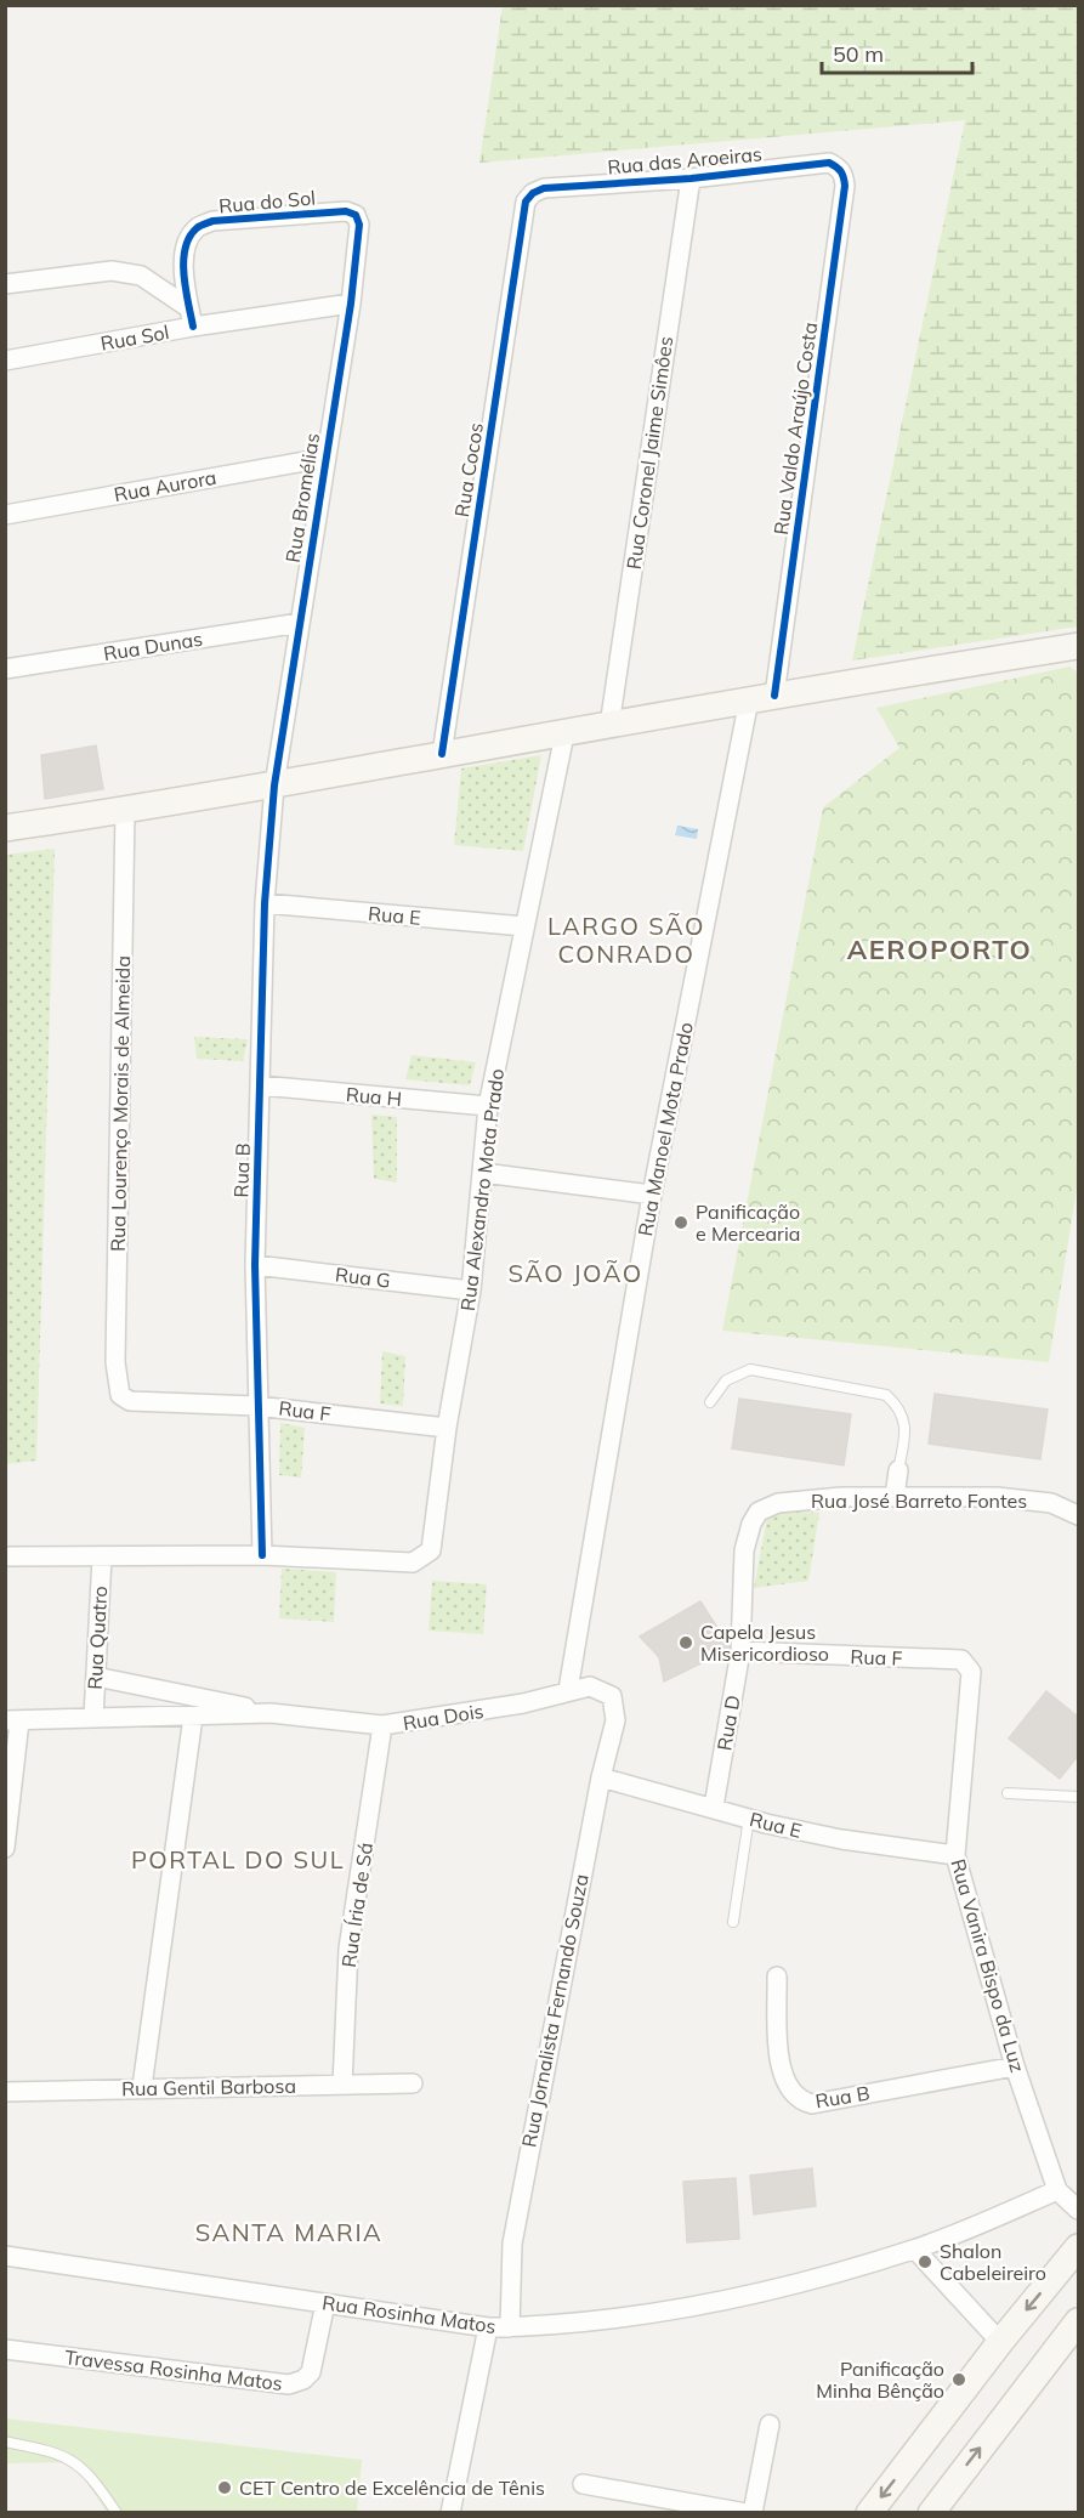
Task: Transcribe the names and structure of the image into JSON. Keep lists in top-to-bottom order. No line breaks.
{"streets":{"street":["Rua das Aroeiras","Rua do Sol","Rua Sol","Rua Valdo Araújo Costa","Rua Coronel Jaime Simôes","Rua Cocos","Rua Aurora","Rua Bromélias","Rua Dunas","Rua E","Rua H","Rua Lourenço Morais de Almeida","Rua Manoel Mota Prado","Rua B","Rua Alexandro Mota Prado","Rua G","Rua F","Rua José Barreto Fontes","Rua Quatro","Rua Dois","Rua D","Rua Íria de Sá","Rua Vanira Bispo da Luz","Rua Jornalista Fernando Souza","Rua Gentil Barbosa","Rua Rosinha Matos","Travessa Rosinha Matos"]},"crossings":[["Rua das Aroeiras","Rua Valdo Araújo Costa"],["Rua das Aroeiras","Rua Coronel Jaime Simôes"],["Rua das Aroeiras","Rua Cocos"],["Rua do Sol","Rua Sol"],["Rua do Sol","Rua Bromélias"],["Rua Sol","Rua Bromélias"],["Rua Valdo Araújo Costa","Rua Manoel Mota Prado"],["Rua Aurora","Rua Bromélias"],["Rua Bromélias","Rua Dunas"],["Rua Bromélias","Rua B"],["Rua E","Rua B"],["Rua E","Rua Alexandro Mota Prado"],["Rua E","Rua D"],["Rua E","Rua Vanira Bispo da Luz"],["Rua E","Rua Jornalista Fernando Souza"],["Rua H","Rua B"],["Rua H","Rua Alexandro Mota Prado"],["Rua Lourenço Morais de Almeida","Rua F"],["Rua Manoel Mota Prado","Rua Dois"],["Rua B","Rua Alexandro Mota Prado"],["Rua B","Rua G"],["Rua B","Rua F"],["Rua B","Rua Vanira Bispo da Luz"],["Rua Alexandro Mota Prado","Rua G"],["Rua Alexandro Mota Prado","Rua F"],["Rua F","Rua D"],["Rua F","Rua Vanira Bispo da Luz"],["Rua José Barreto Fontes","Rua D"],["Rua Quatro","Rua Dois"],["Rua Dois","Rua Íria de Sá"],["Rua Dois","Rua Jornalista Fernando Souza"],["Rua Íria de Sá","Rua Gentil Barbosa"],["Rua Vanira Bispo da Luz","Rua Rosinha Matos"],["Rua Jornalista Fernando Souza","Rua Rosinha Matos"],["Rua Rosinha Matos","Travessa Rosinha Matos"]],"districts":["LARGO SÃO CONRADO","AEROPORTO","SÃO JOÃO","PORTAL DO SUL","SANTA MARIA"],"places":["Panificação e Mercearia","Capela Jesus Misericordioso","Shalon Cabeleireiro","Panificação Minha Bênção","CET Centro de Excelência de Tênis"],"scale_bar":"50 m"}
